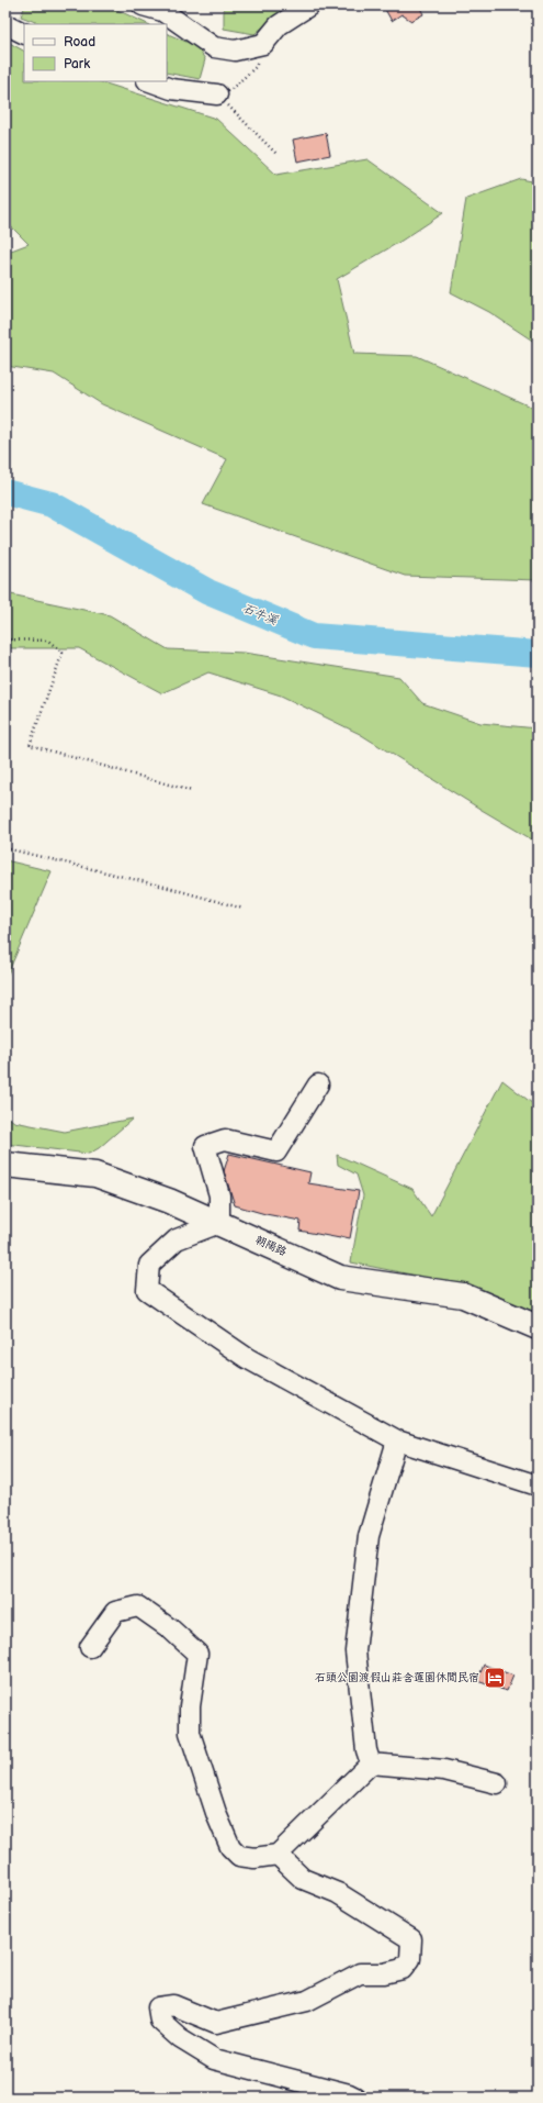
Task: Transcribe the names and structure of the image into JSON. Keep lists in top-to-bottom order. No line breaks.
{"streets":{"main road":["朝陽路"]},"water":["石牛溪"],"places":{"hotel":["石頭公園渡假山莊含蓮園休閒民宿"]},"legend":["Road","Park"]}
